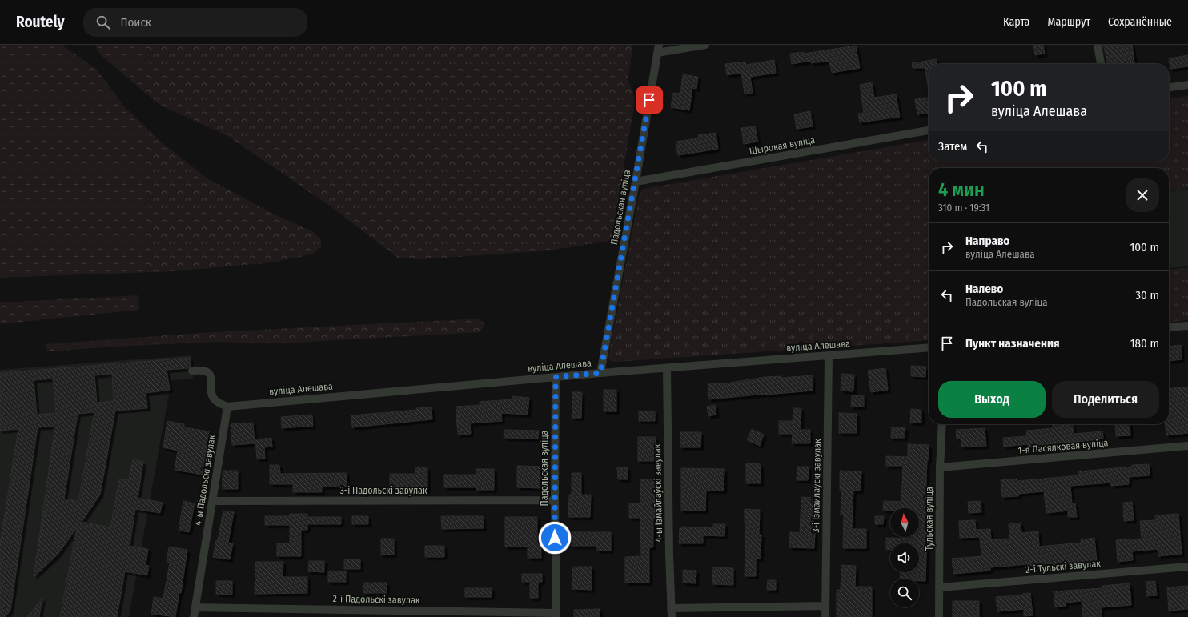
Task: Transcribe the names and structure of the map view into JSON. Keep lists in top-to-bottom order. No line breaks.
{"streets":{"street":["Шырокая вуліца","Падольская вуліца","вуліца Алешава","1-я Пасялковая вуліца","4-ы Падольскі завулак","3-і Ізмайлаўскі завулак","3-і Падольскі завулак","4-ы Ізмайлаўскі завулак","Тульская вуліца","2-і Тульскі завулак","2-і Падольскі завулак"]},"crossings":[["Шырокая вуліца","Падольская вуліца"],["Падольская вуліца","вуліца Алешава"],["Падольская вуліца","3-і Падольскі завулак"],["Падольская вуліца","2-і Падольскі завулак"],["вуліца Алешава","4-ы Падольскі завулак"],["вуліца Алешава","3-і Ізмайлаўскі завулак"],["вуліца Алешава","4-ы Ізмайлаўскі завулак"],["1-я Пасялковая вуліца","Тульская вуліца"],["4-ы Падольскі завулак","3-і Падольскі завулак"],["4-ы Падольскі завулак","2-і Падольскі завулак"],["Тульская вуліца","2-і Тульскі завулак"]],"north":"top","page":{"header":"Routely","search":"Поиск","nav":["Карта","Маршрут","Сохранённые"],"turn":["100 m","вуліца Алешава"],"then":"Затем","heading":["4 мин","310 m · 19:31"],"list":[{"name":"Направо","note":"вуліца Алешава","value":"100 m"},{"name":"Налево","note":"Падольская вуліца","value":"30 m"},{"name":"Пункт назначения","value":"180 m"}],"buttons":["Выход","Поделиться"]}}
